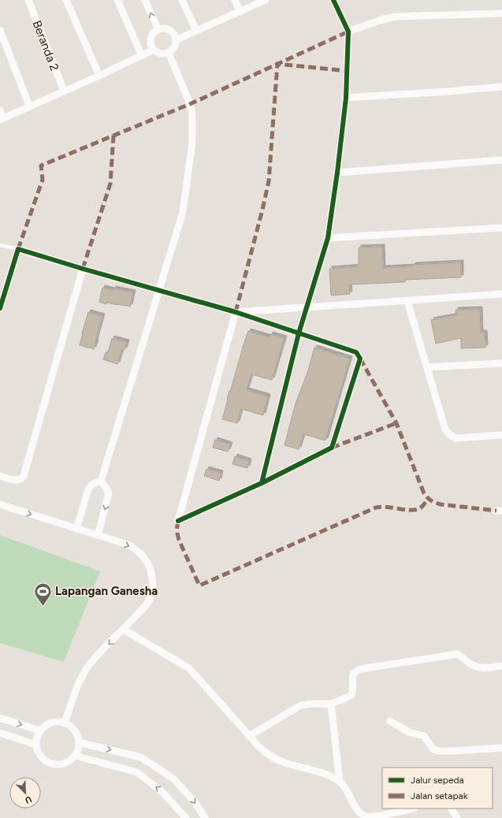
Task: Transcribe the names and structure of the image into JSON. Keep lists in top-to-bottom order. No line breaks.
{"streets":{"street":["Beranda 2"]},"places":{"sports":["Lapangan Ganesha"]},"legend":["Jalur sepeda","Jalan setapak"],"north":"bottom right"}
